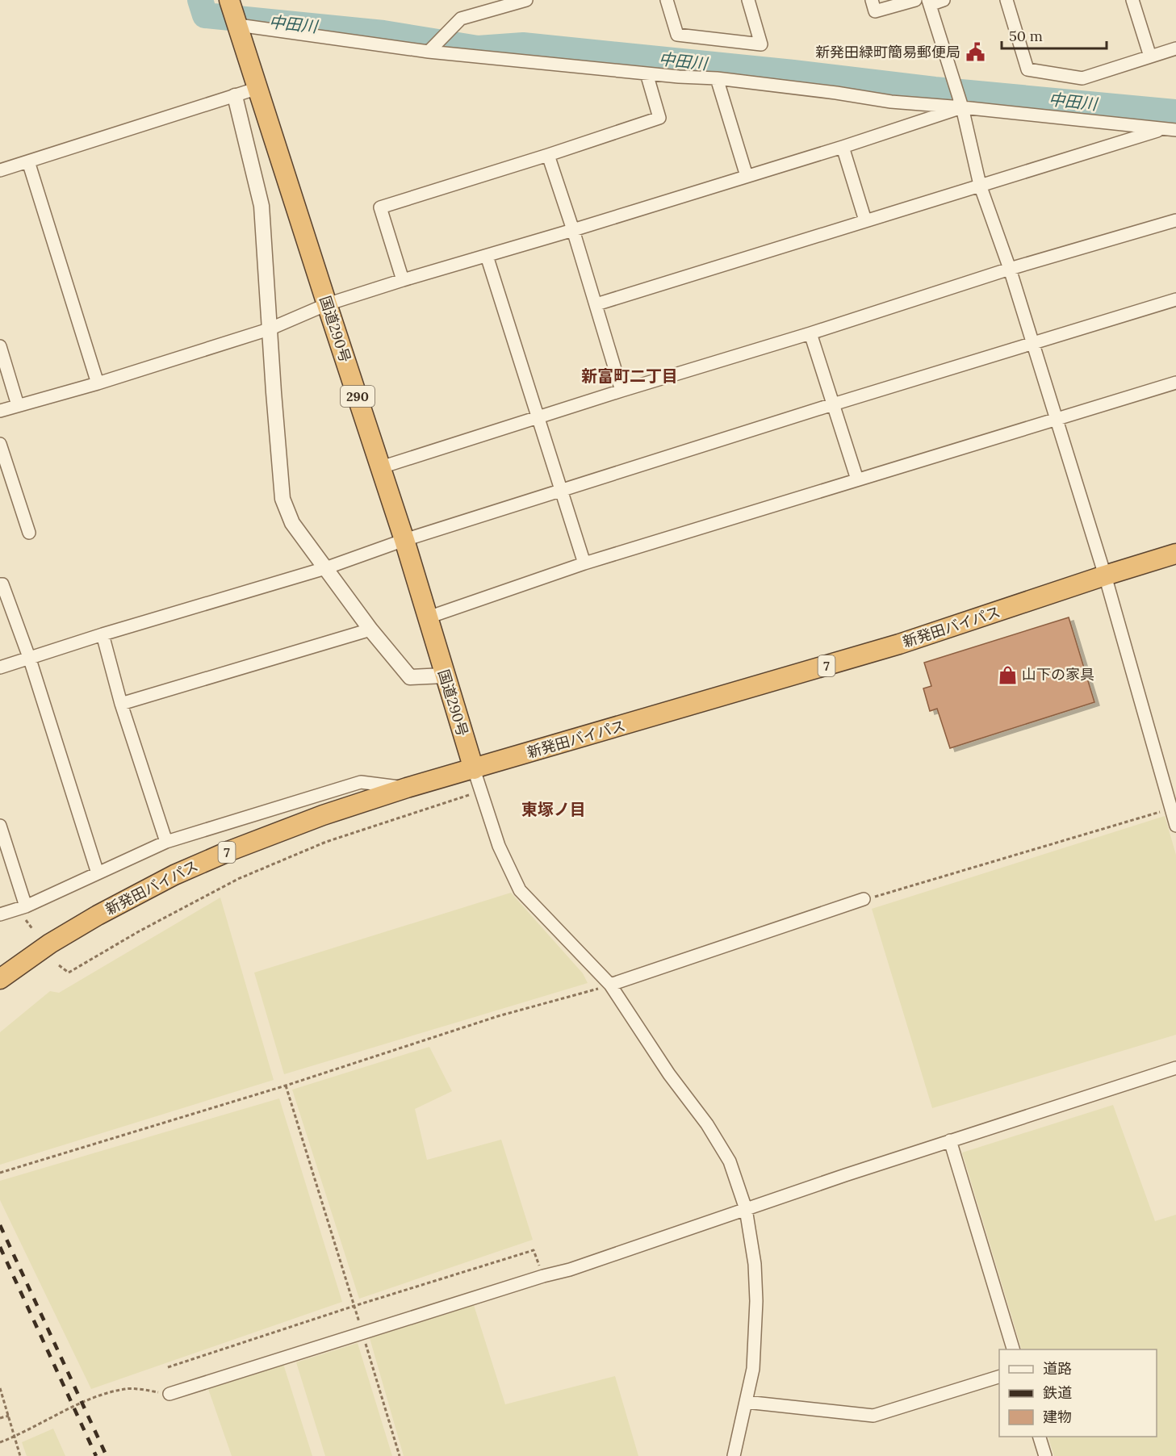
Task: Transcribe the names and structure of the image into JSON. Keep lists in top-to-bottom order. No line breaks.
{"streets":{"highway":["国道290号","290","新発田バイパス","7"]},"crossings":[["国道290号","新発田バイパス"]],"districts":["新富町二丁目","東塚ノ目"],"water":["中田川"],"places":{"public building":["新発田緑町簡易郵便局"],"shop":["山下の家具"]},"legend":["道路","鉄道","建物"],"scale_bar":"50 m"}
